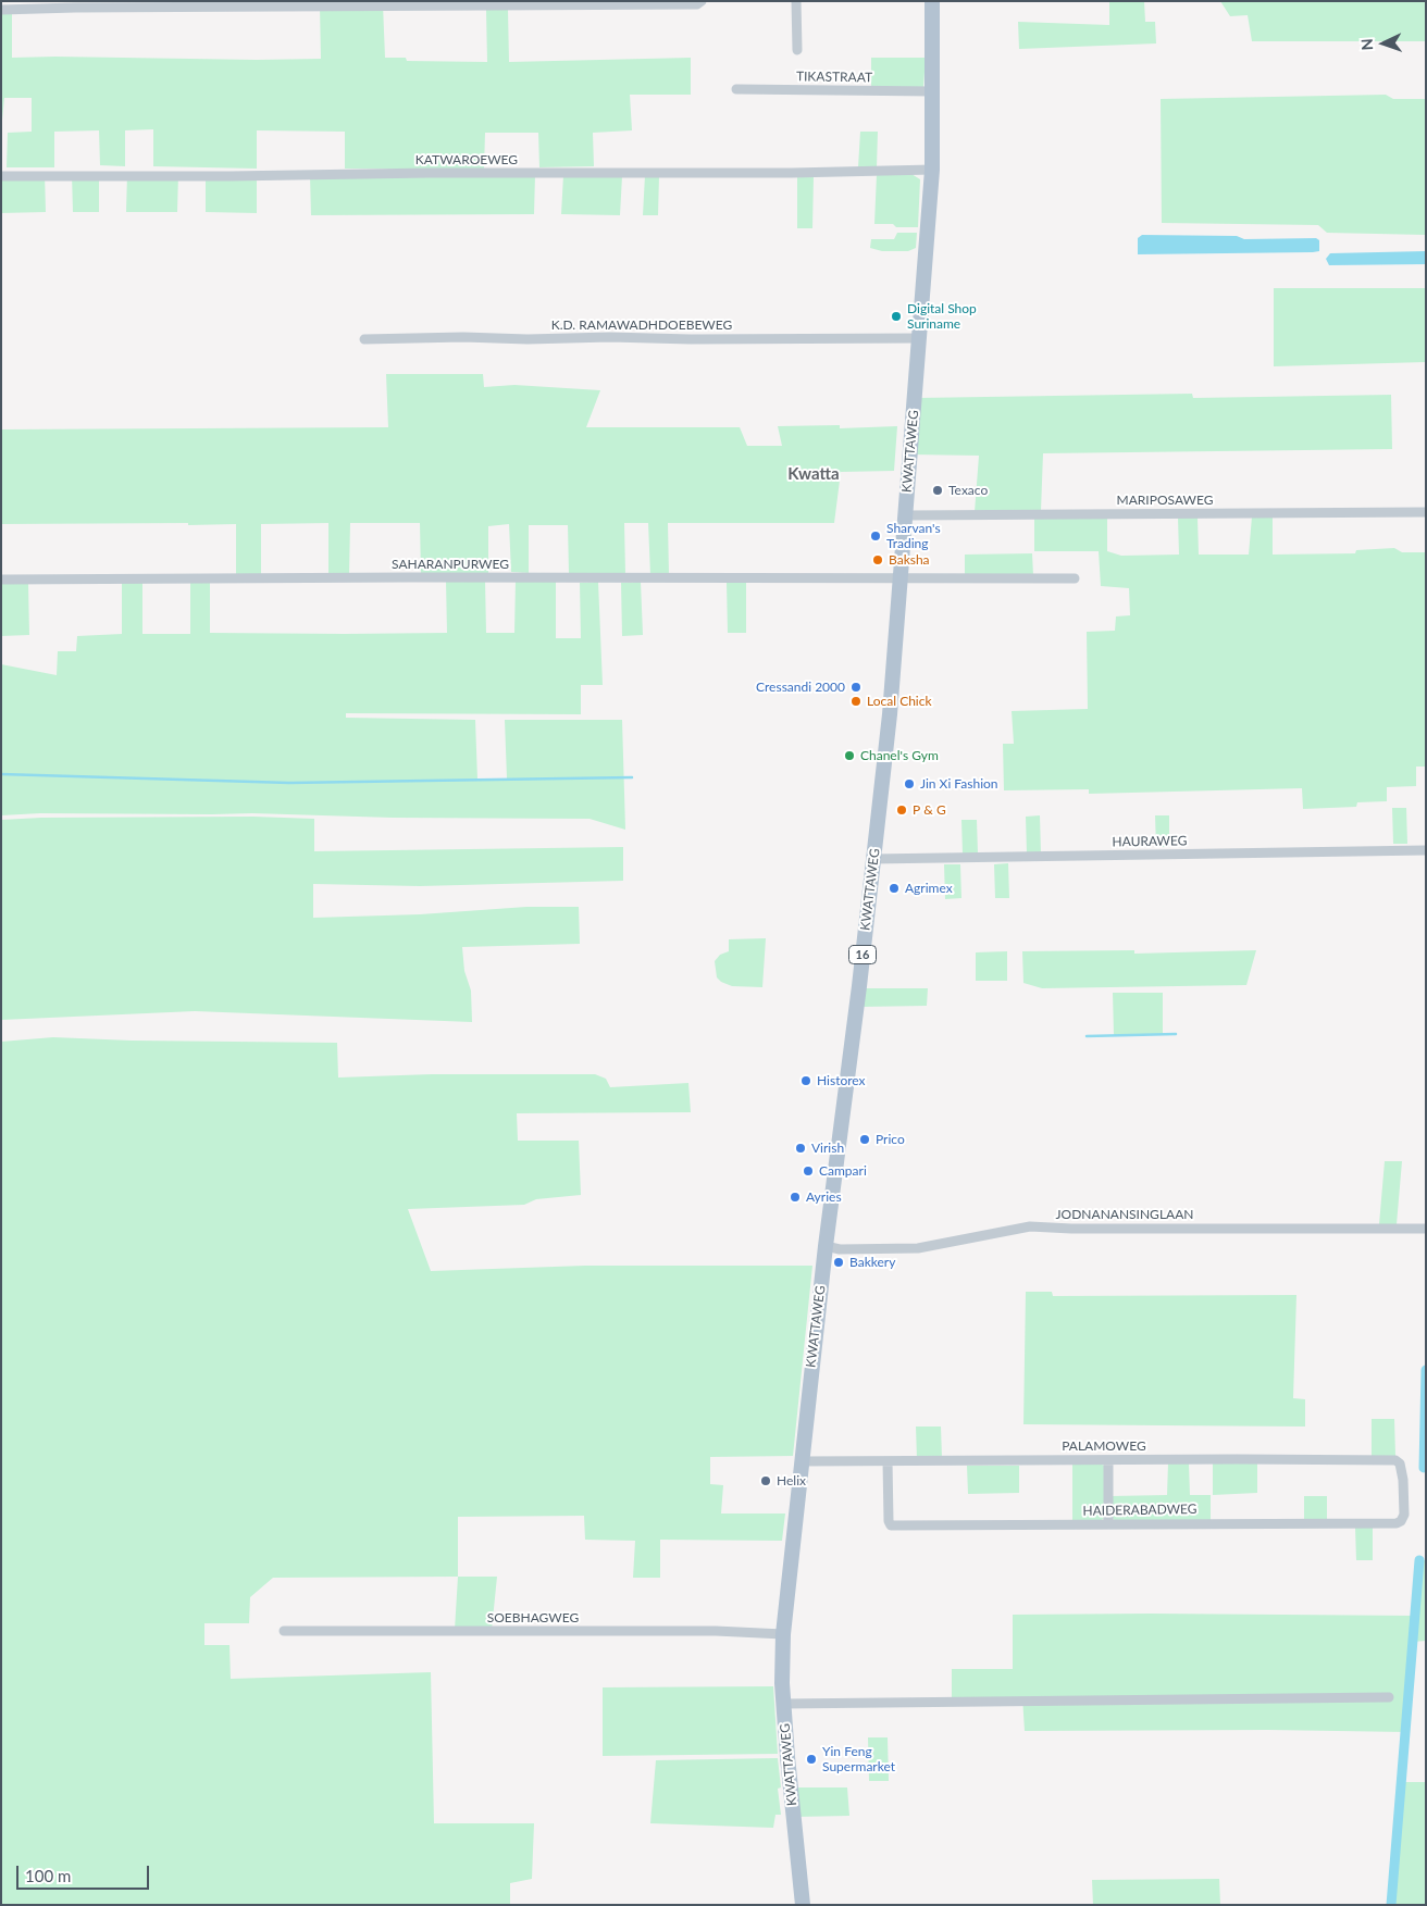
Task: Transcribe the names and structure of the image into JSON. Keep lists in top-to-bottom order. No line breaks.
{"streets":{"main road":["KWATTAWEG","16"],"street":["TIKASTRAAT","KATWAROEWEG","K.D. RAMAWADHDOEBEWEG","MARIPOSAWEG","SAHARANPURWEG","HAURAWEG","JODNANANSINGLAAN","PALAMOWEG","HAIDERABADWEG","SOEBHAGWEG"]},"crossings":[["TIKASTRAAT","KWATTAWEG"],["KATWAROEWEG","KWATTAWEG"],["K.D. RAMAWADHDOEBEWEG","KWATTAWEG"],["KWATTAWEG","MARIPOSAWEG"],["KWATTAWEG","SAHARANPURWEG"],["KWATTAWEG","HAURAWEG"],["KWATTAWEG","JODNANANSINGLAAN"],["KWATTAWEG","PALAMOWEG"],["KWATTAWEG","SOEBHAGWEG"],["PALAMOWEG","HAIDERABADWEG"]],"districts":["Kwatta"],"places":["Digital Shop Suriname","Texaco","Sharvan's Trading","Baksha","Cressandi 2000","Local Chick","Chanel's Gym","Jin Xi Fashion","P & G","Agrimex","Historex","Prico","Virish","Campari","Ayries","Bakkery","Helix","Yin Feng Supermarket"],"scale_bar":"100 m","north":"left"}
